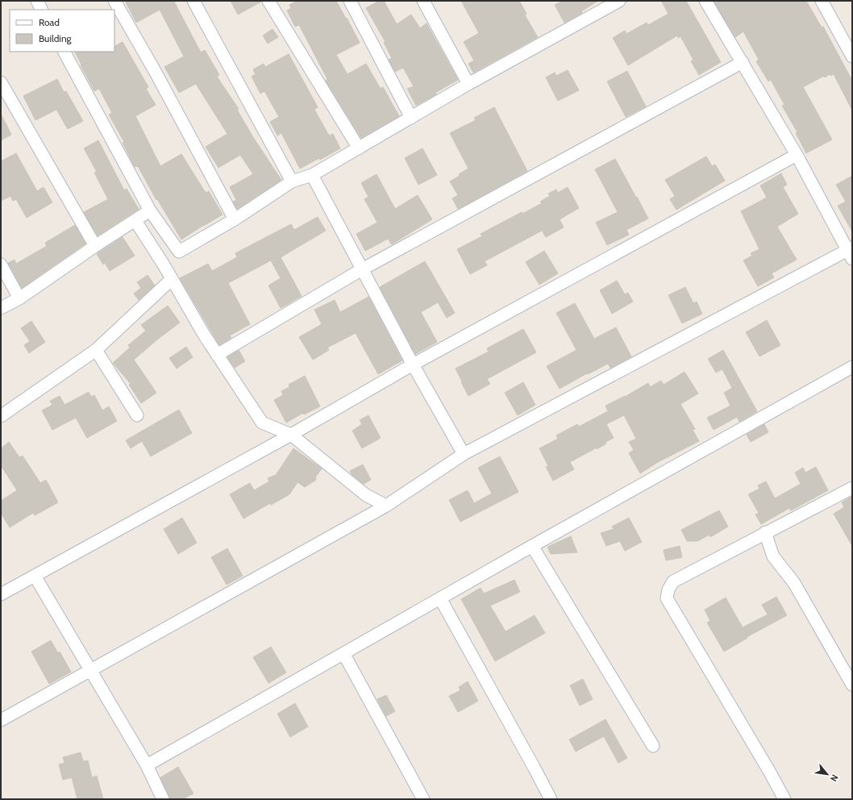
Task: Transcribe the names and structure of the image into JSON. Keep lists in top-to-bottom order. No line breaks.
{"legend":["Road","Building"],"north":"bottom right"}
